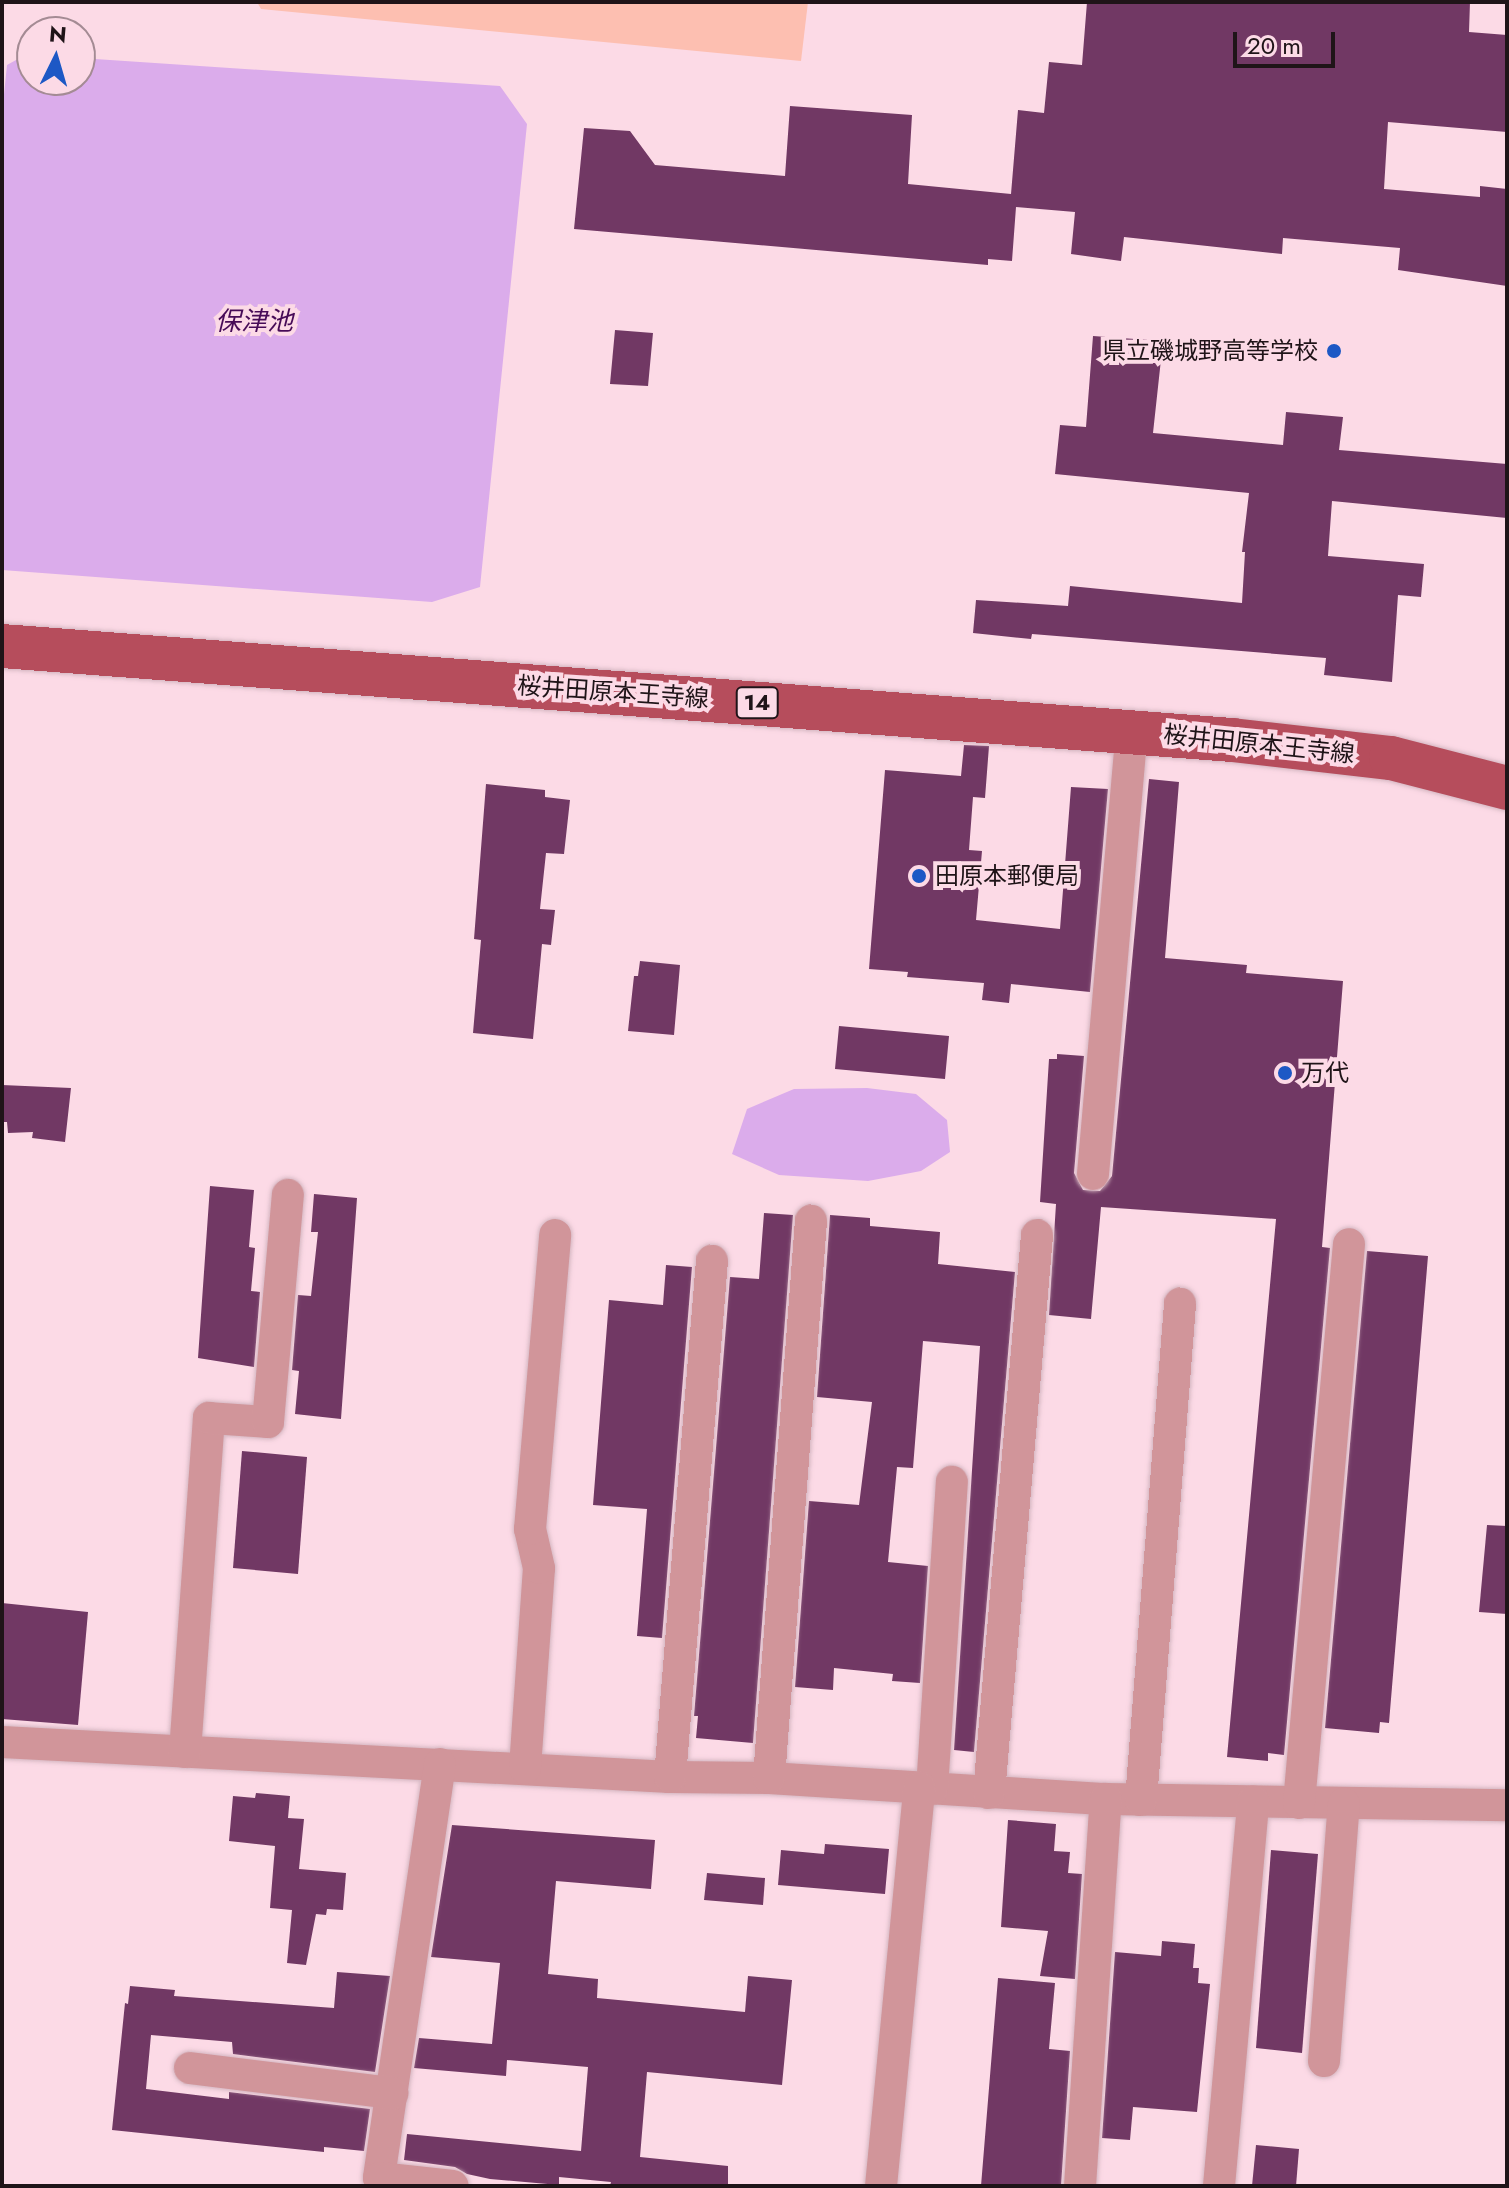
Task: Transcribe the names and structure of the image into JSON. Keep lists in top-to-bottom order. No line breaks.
{"streets":{"main road":["桜井田原本王寺線","14"]},"water":["保津池"],"places":["県立磯城野高等学校","田原本郵便局","万代"],"scale_bar":"20 m","north":"top"}
